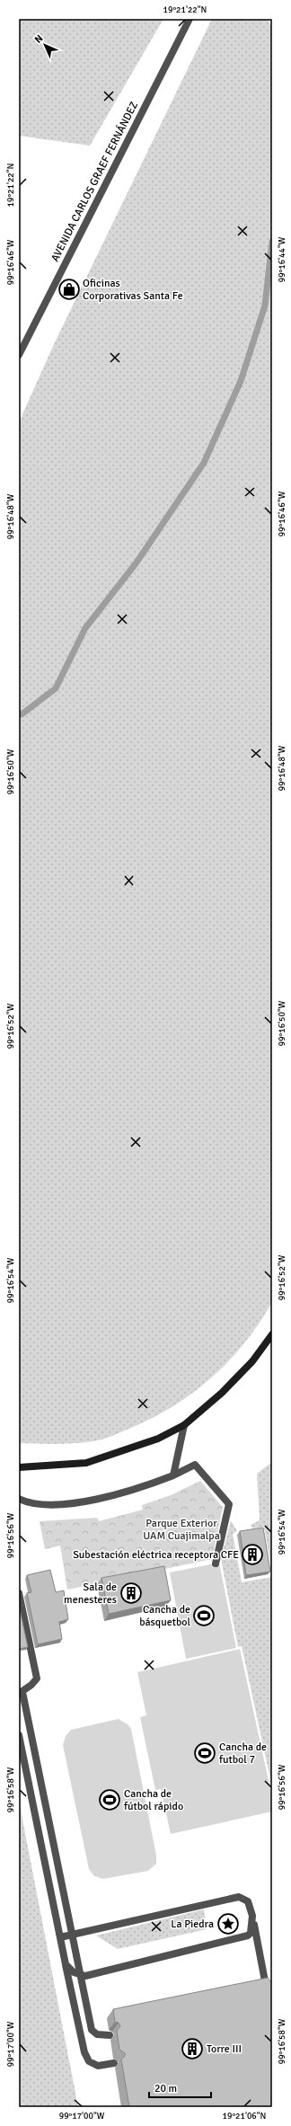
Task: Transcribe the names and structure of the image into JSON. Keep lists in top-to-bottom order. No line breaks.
{"streets":{"street":["AVENIDA CARLOS GRAEF FERNÁNDEZ"]},"parks":["Parque Exterior UAM Cuajimalpa"],"places":{"shop":["Oficinas Corporativas Santa Fe"],"building":["Subestación eléctrica receptora CFE","Sala de menesteres","Torre III"],"sports":["Cancha de básquetbol","Cancha de futbol 7","Cancha de fútbol rápido"],"place":["La Piedra"]},"scale_bar":"20 m","north":"top left","coordinates":["19°21'22\"N","99°16'44\"W","99°16'46\"W","99°16'48\"W","99°16'50\"W","99°16'52\"W","99°16'54\"W","99°16'56\"W","99°16'58\"W","99°17'00\"W","19°21'06\"N"]}
